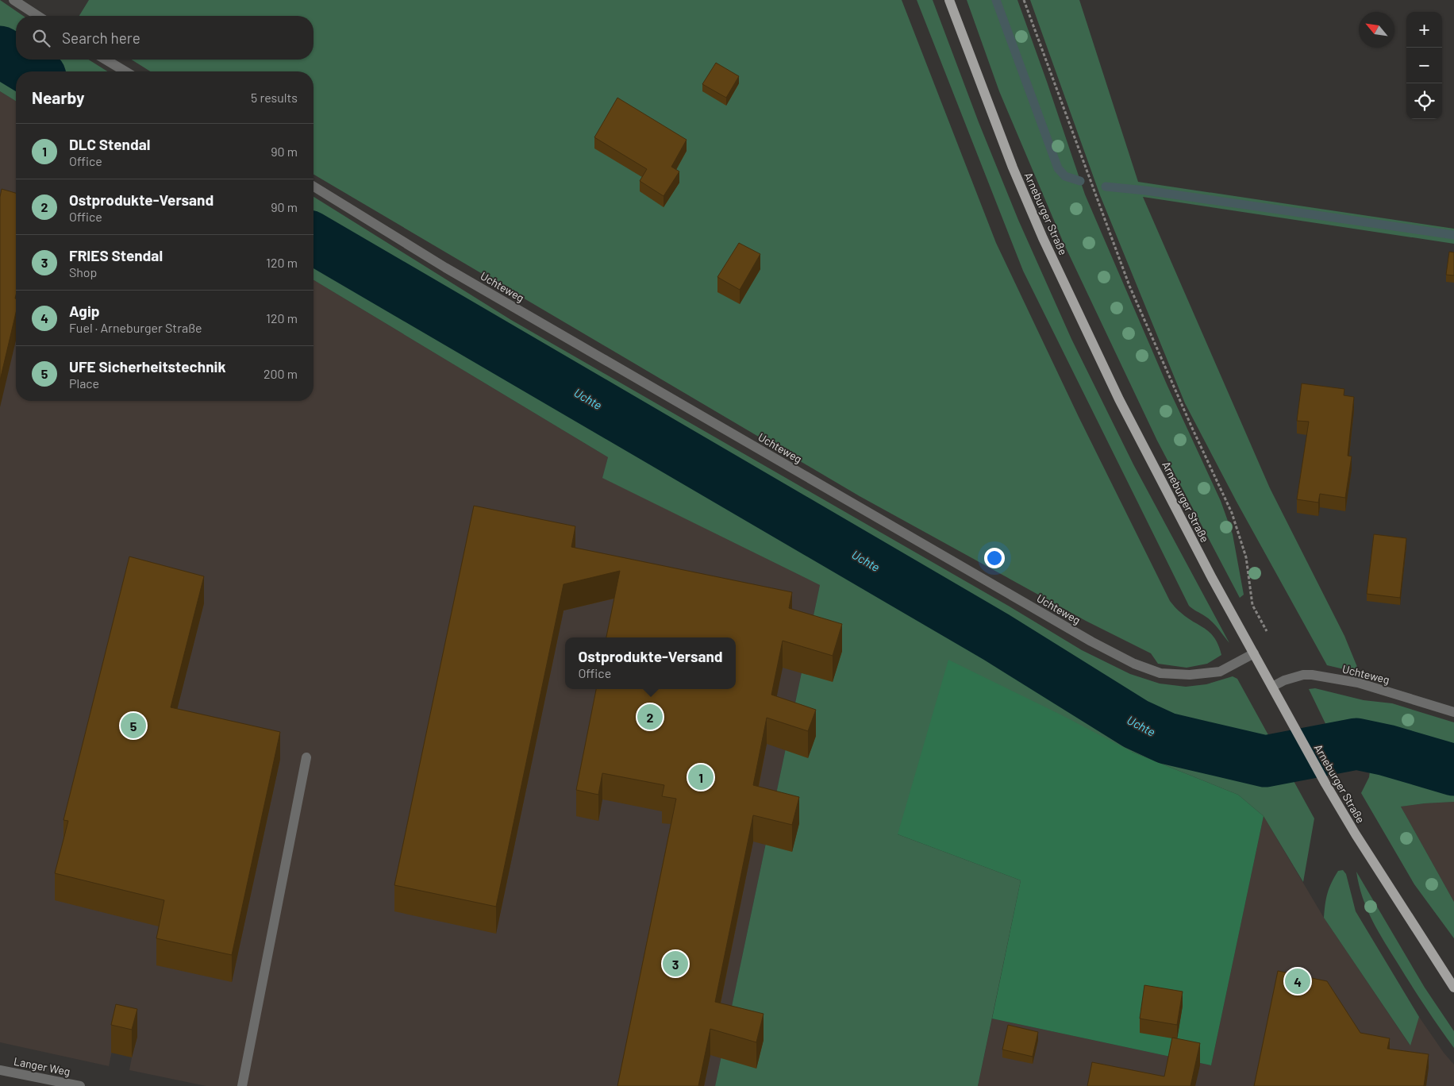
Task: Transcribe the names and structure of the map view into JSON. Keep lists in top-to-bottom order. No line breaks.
{"streets":{"main road":["Arneburger Straße"],"street":["Uchteweg","Langer Weg"]},"crossings":[["Arneburger Straße","Uchteweg"]],"water":["Uchte"],"north":"top left","page":{"map_buttons":["+","−"],"search":"Search here","heading":["Nearby","5 results"],"list":[{"mark":"1","name":"DLC Stendal","note":"Office","value":"90 m"},{"mark":"2","name":"Ostprodukte-Versand","note":"Office","value":"90 m"},{"mark":"3","name":"FRIES Stendal","note":"Shop","value":"120 m"},{"mark":"4","name":"Agip","note":"Fuel · Arneburger Straße","value":"120 m"},{"mark":"5","name":"UFE Sicherheitstechnik","note":"Place","value":"200 m"}],"popup":["Ostprodukte-Versand","Office"],"pins":["2","5","1","3","4"]}}
